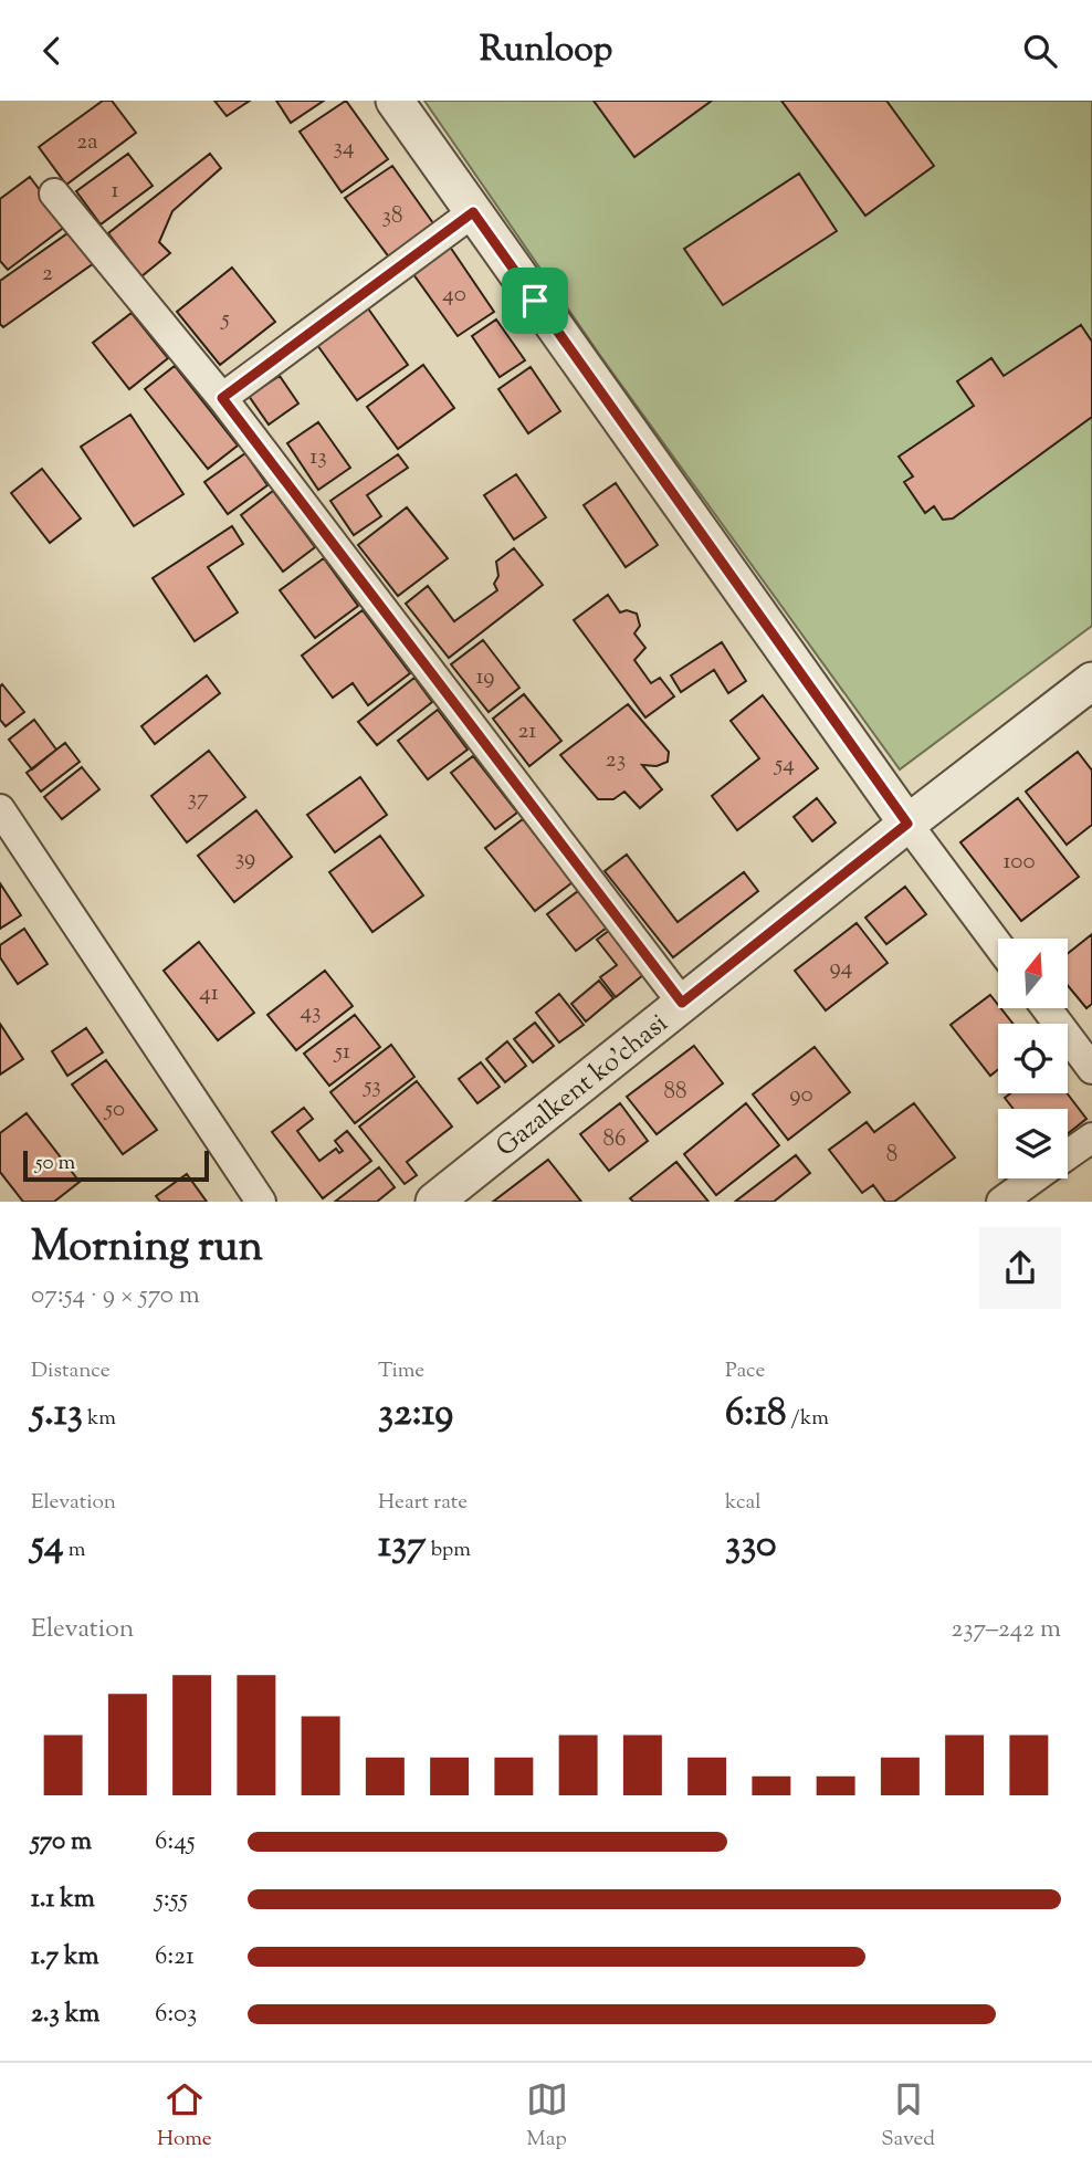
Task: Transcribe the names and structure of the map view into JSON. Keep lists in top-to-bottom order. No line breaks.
{"streets":{"street":["Gazalkent ko'chasi"]},"house_numbers":["2a","34","1","38","2","40","5","13","19","21","23","54","37","39","100","94","41","43","51","53","88","90","50","86","8"],"scale_bar":"50 m","north":"top","page":{"header":"Runloop","scale":"50 m","heading":["Morning run","07:54 · 9 × 570 m"],"stats":[["Distance","5.13 km"],["Time","32:19"],["Pace","6:18 /km"],["Elevation","54 m"],["Heart rate","137 bpm"],["kcal","330"]],"chart":["Elevation","237–242 m"],"list":[{"name":"570 m","note":"6:45"},{"name":"1.1 km","note":"5:55"},{"name":"1.7 km","note":"6:21"},{"name":"2.3 km","note":"6:03"}],"tabs":["Home","Map","Saved"]}}
